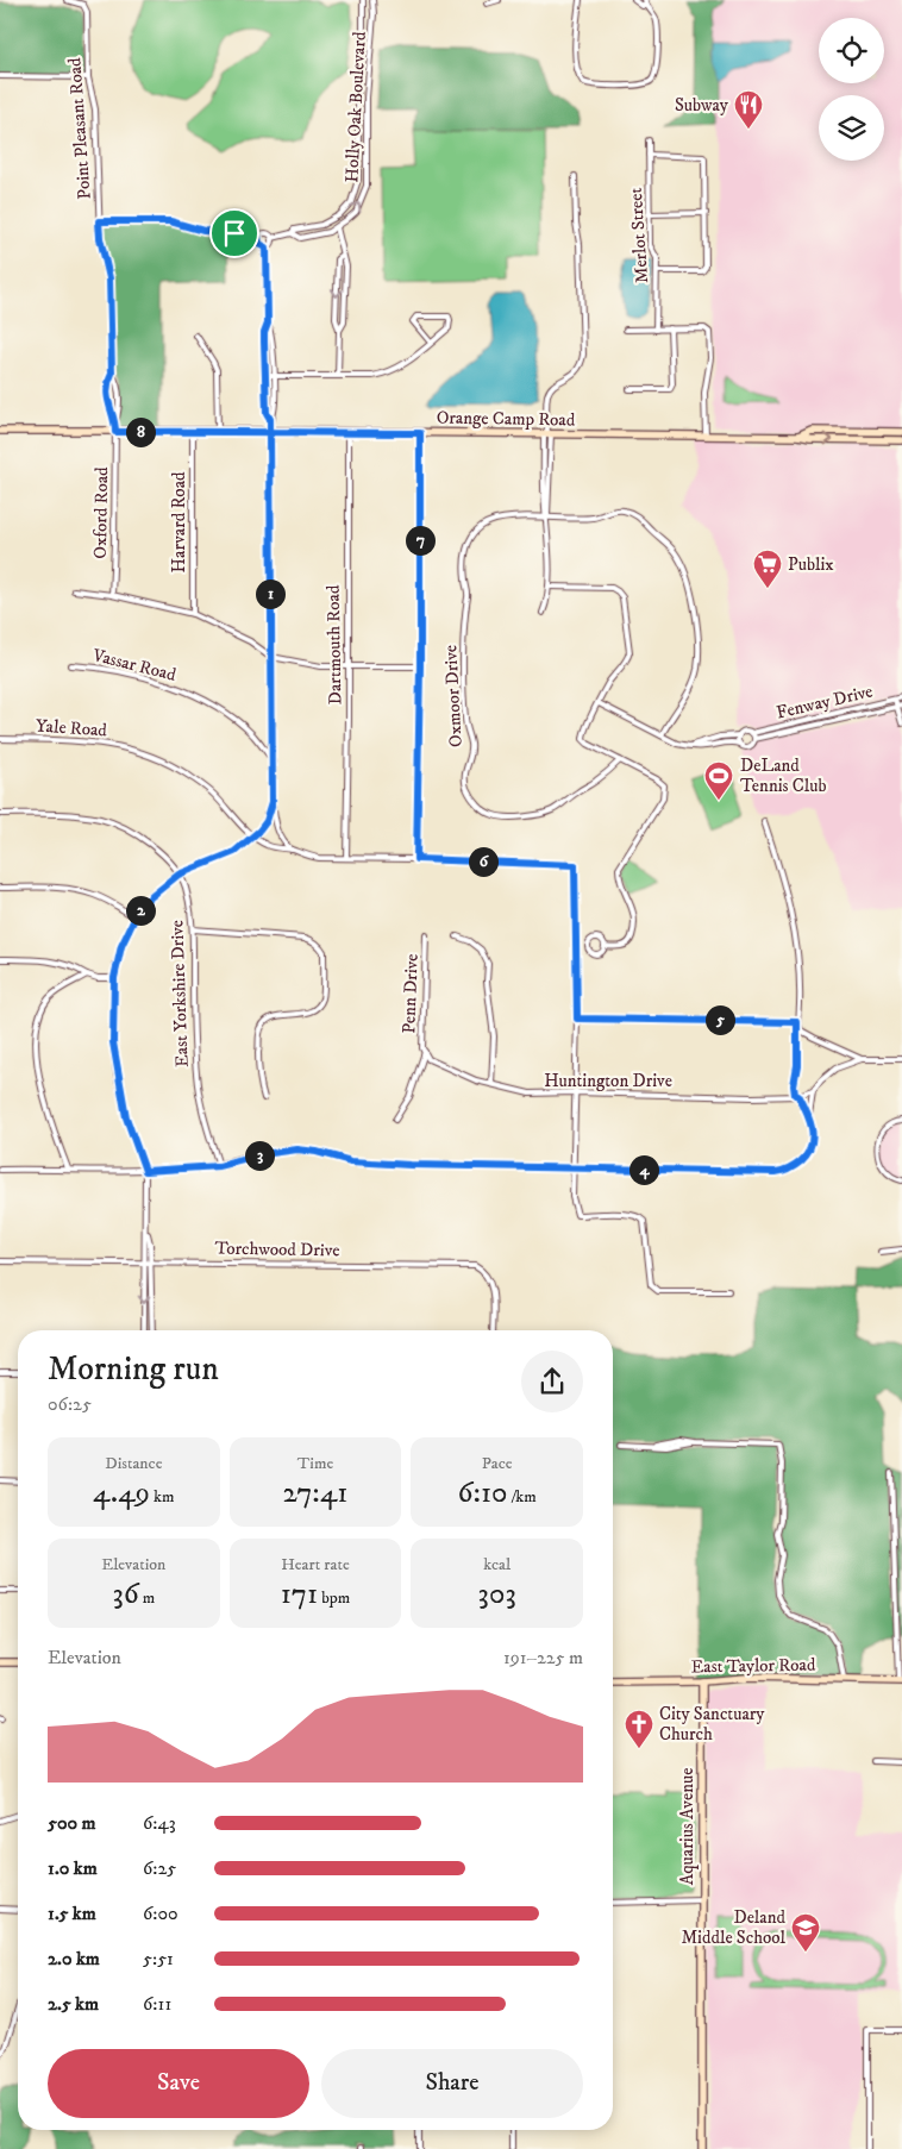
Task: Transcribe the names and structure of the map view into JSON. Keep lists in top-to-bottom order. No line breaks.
{"streets":{"main road":["Orange Camp Road","East Taylor Road","Aquarius Avenue"],"street":["Holly Oak Boulevard","Point Pleasant Road","Merlot Street","Oxford Road","Harvard Road","Dartmouth Road","Vassar Road","Oxmoor Drive","Fenway Drive","Yale Road","East Yorkshire Drive","Penn Drive","Huntington Drive","Torchwood Drive"]},"crossings":[["Holly Oak Boulevard","Point Pleasant Road"],["Point Pleasant Road","Orange Camp Road"],["Point Pleasant Road","Oxford Road"],["Orange Camp Road","Oxford Road"],["Orange Camp Road","Harvard Road"],["Orange Camp Road","Dartmouth Road"],["Dartmouth Road","Yale Road"],["Oxmoor Drive","Fenway Drive"],["Penn Drive","Huntington Drive"],["East Taylor Road","Aquarius Avenue"]],"places":{"restaurant":["Subway"],"supermarket":["Publix"],"sports":["DeLand Tennis Club"],"church":["City Sanctuary Church"],"school or university":["Deland Middle School"]},"page":{"pins":["8","7","1","6","2","5","3","4"],"heading":["Morning run","06:25"],"stats":[["Distance","4.49 km"],["Time","27:41"],["Pace","6:10 /km"],["Elevation","36 m"],["Heart rate","171 bpm"],["kcal","303"]],"chart":["Elevation","191–225 m"],"list":[{"name":"500 m","note":"6:43"},{"name":"1.0 km","note":"6:25"},{"name":"1.5 km","note":"6:00"},{"name":"2.0 km","note":"5:51"},{"name":"2.5 km","note":"6:11"}],"buttons":["Save","Share"]}}
